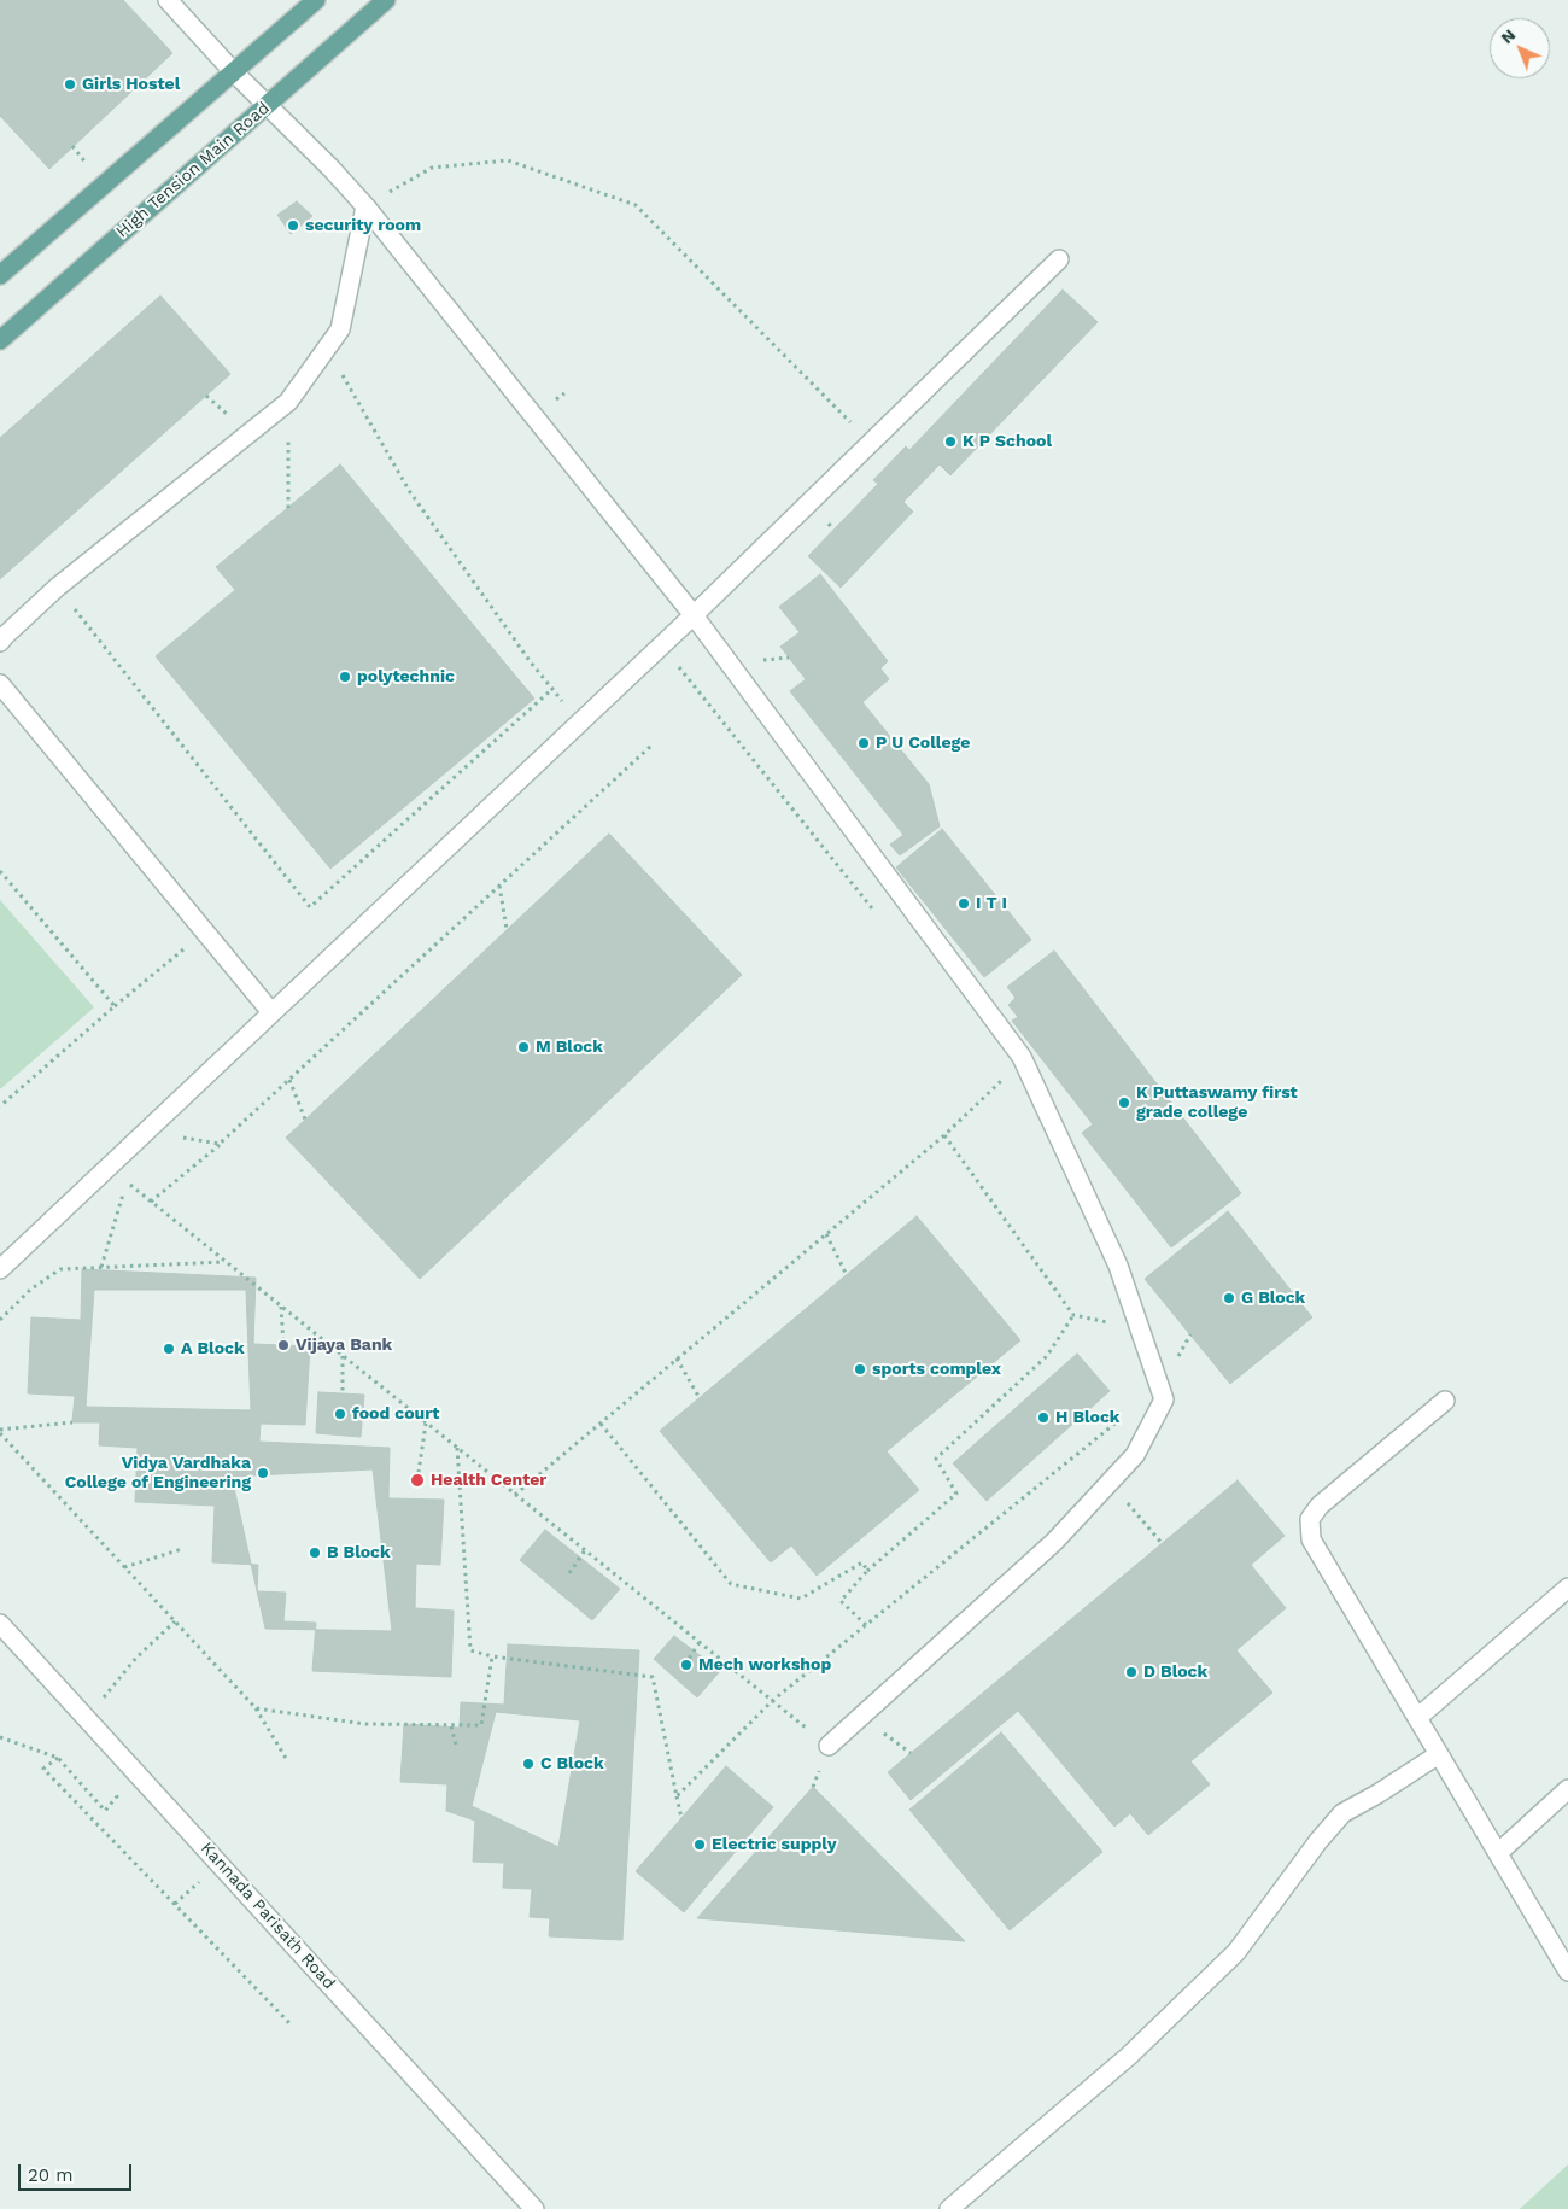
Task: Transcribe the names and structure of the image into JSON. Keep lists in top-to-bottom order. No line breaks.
{"streets":{"main road":["High Tension Main Road"],"street":["Kannada Parisath Road"]},"places":["Girls Hostel","security room","K P School","polytechnic","P U College","I T I","M Block","K Puttaswamy first grade college","G Block","Vijaya Bank","A Block","sports complex","food court","H Block","Vidya Vardhaka College of Engineering","Health Center","B Block","Mech workshop","D Block","C Block","Electric supply"],"scale_bar":"20 m","north":"top left"}
